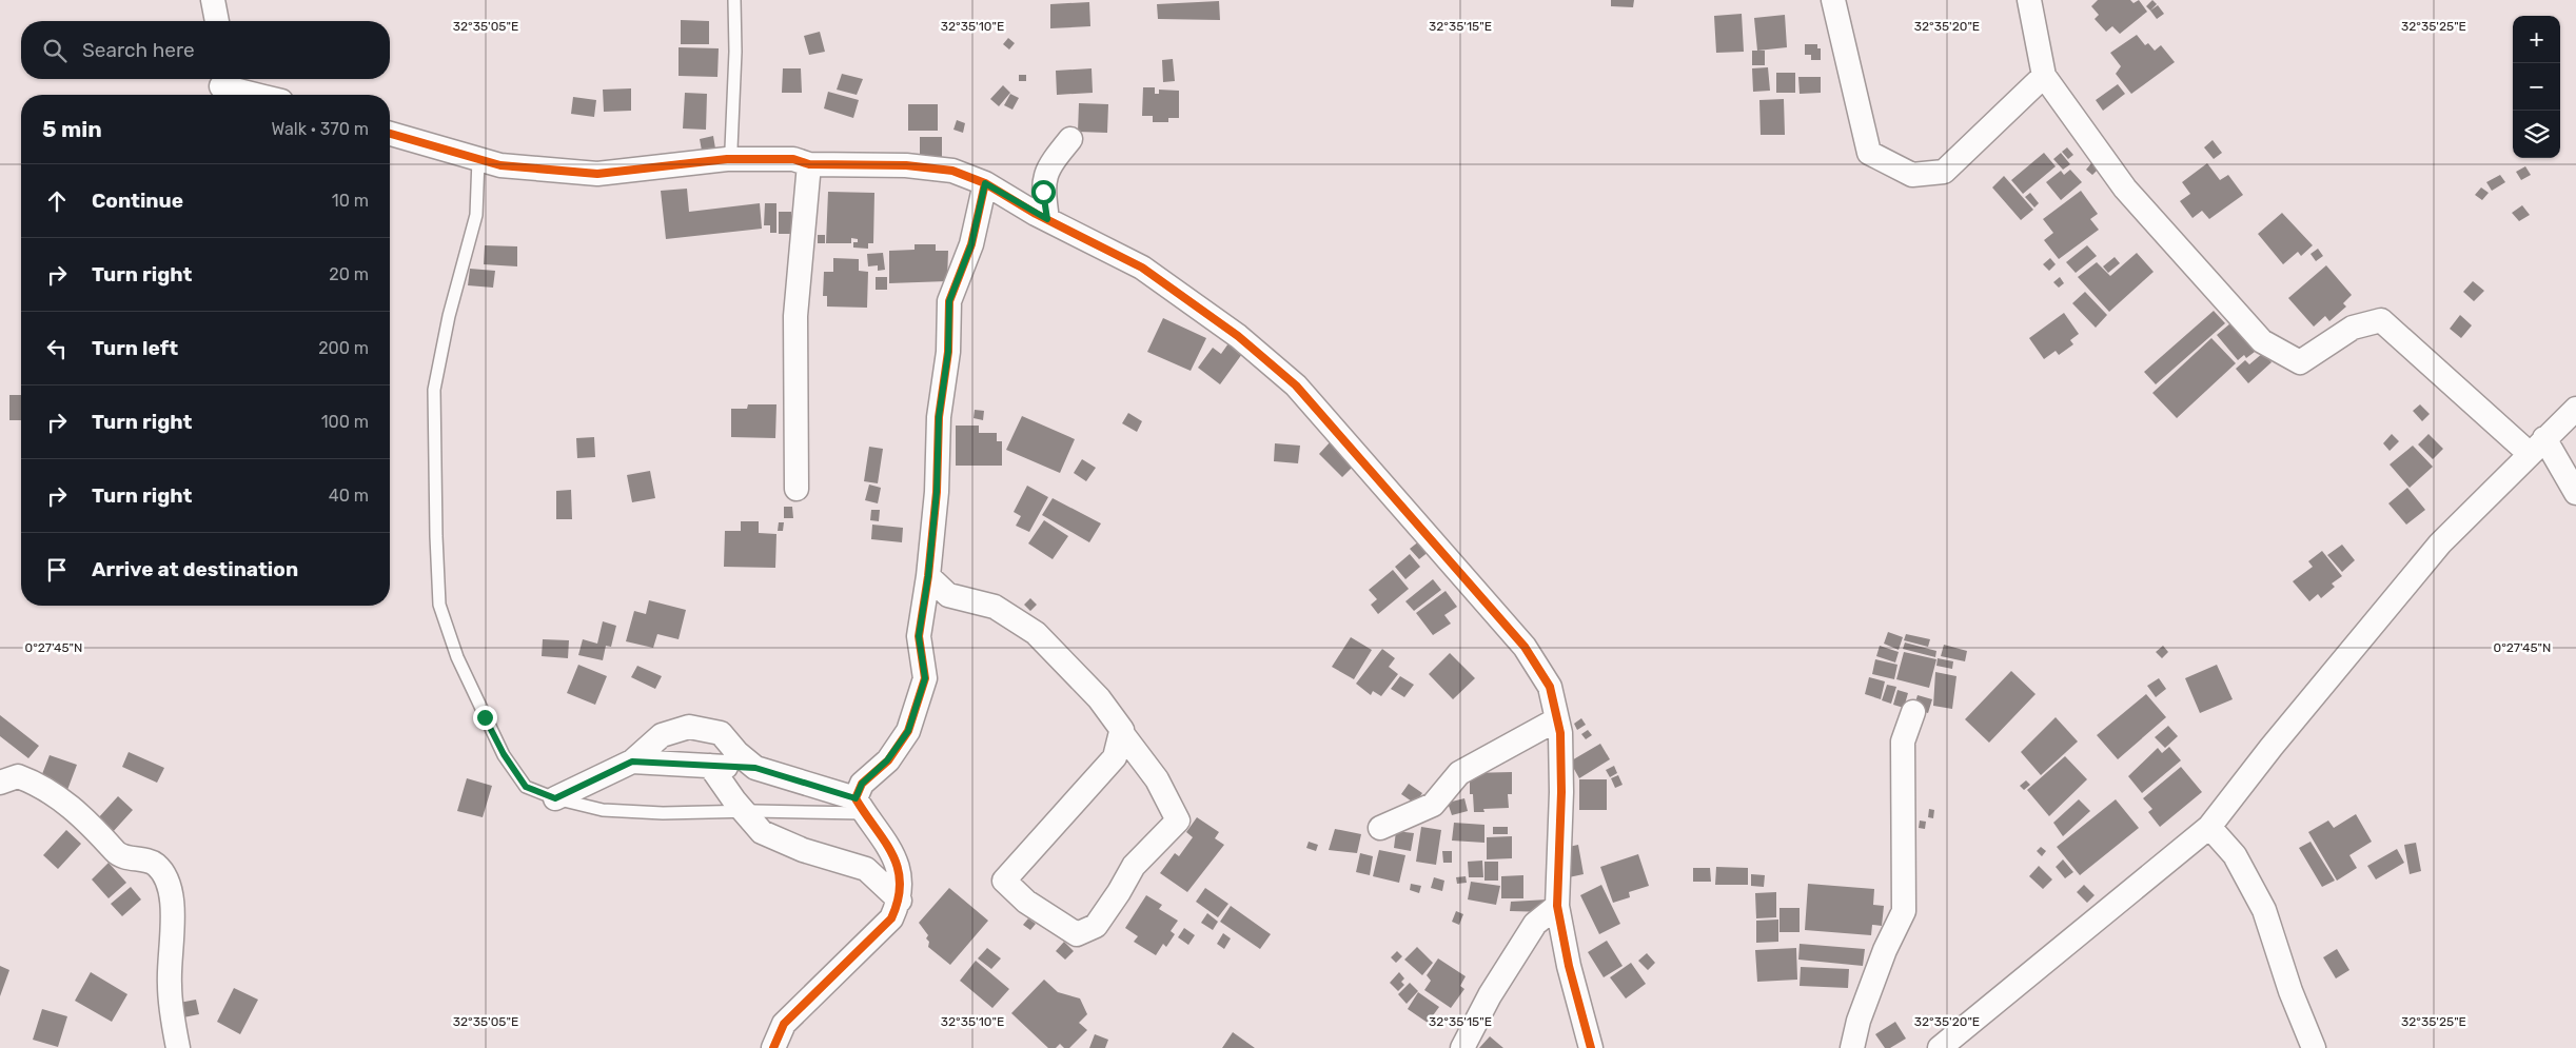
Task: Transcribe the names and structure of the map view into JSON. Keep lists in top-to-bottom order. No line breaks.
{"page":{"map_buttons":["+","−"],"search":"Search here","heading":["5 min","Walk · 370 m"],"list":[["Continue","10 m"],["Turn right","20 m"],["Turn left","200 m"],["Turn right","100 m"],["Turn right","40 m"],"Arrive at destination"]},"coordinates":["32°35'05\"E","32°35'10\"E","32°35'15\"E","32°35'20\"E","32°35'25\"E","0°27'45\"N"]}
